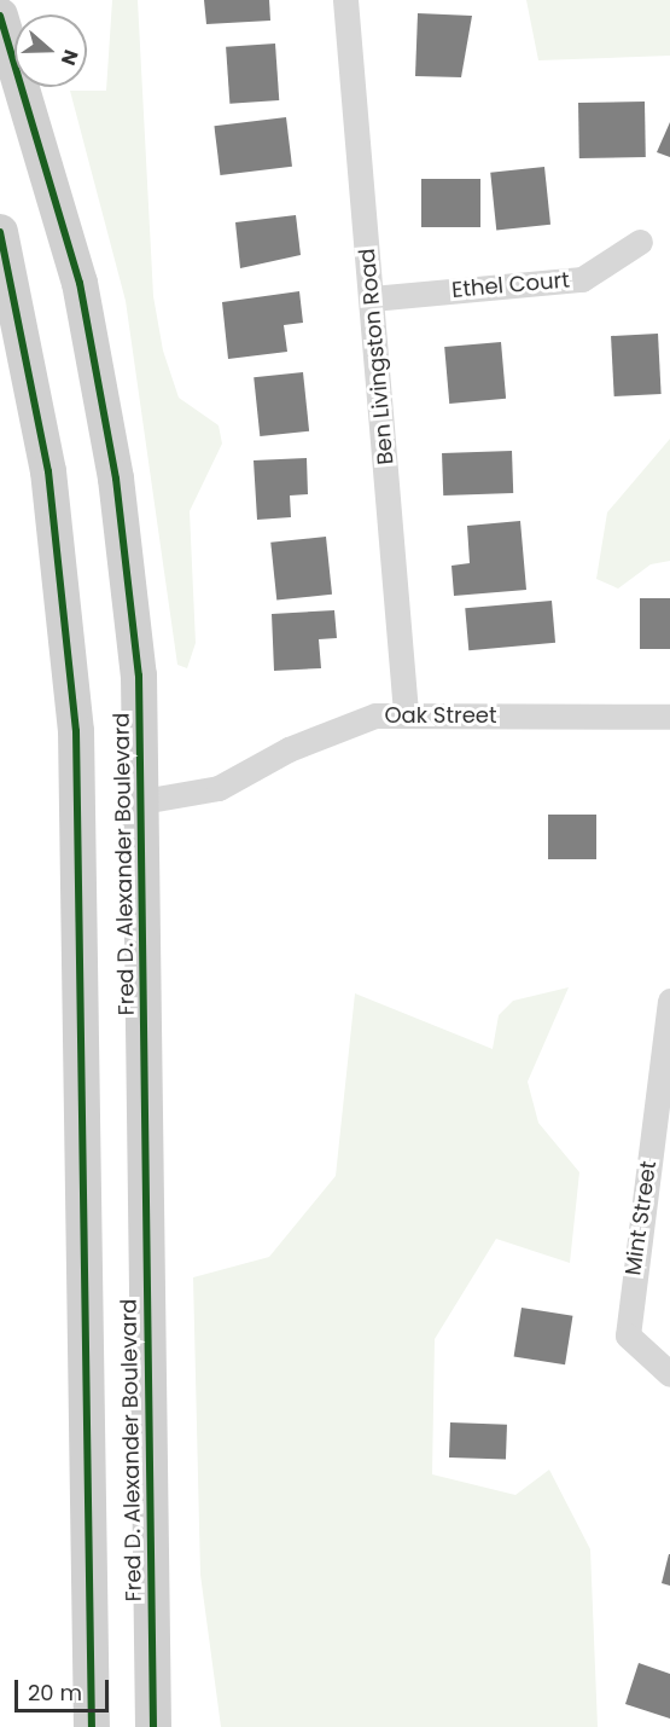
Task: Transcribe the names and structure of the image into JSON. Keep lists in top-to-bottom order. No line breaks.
{"streets":{"main road":["Fred D. Alexander Boulevard"],"street":["Ethel Court","Ben Livingston Road","Oak Street","Mint Street"]},"crossings":[["Ethel Court","Ben Livingston Road"],["Ben Livingston Road","Oak Street"],["Oak Street","Fred D. Alexander Boulevard"]],"scale_bar":"20 m","north":"right"}
